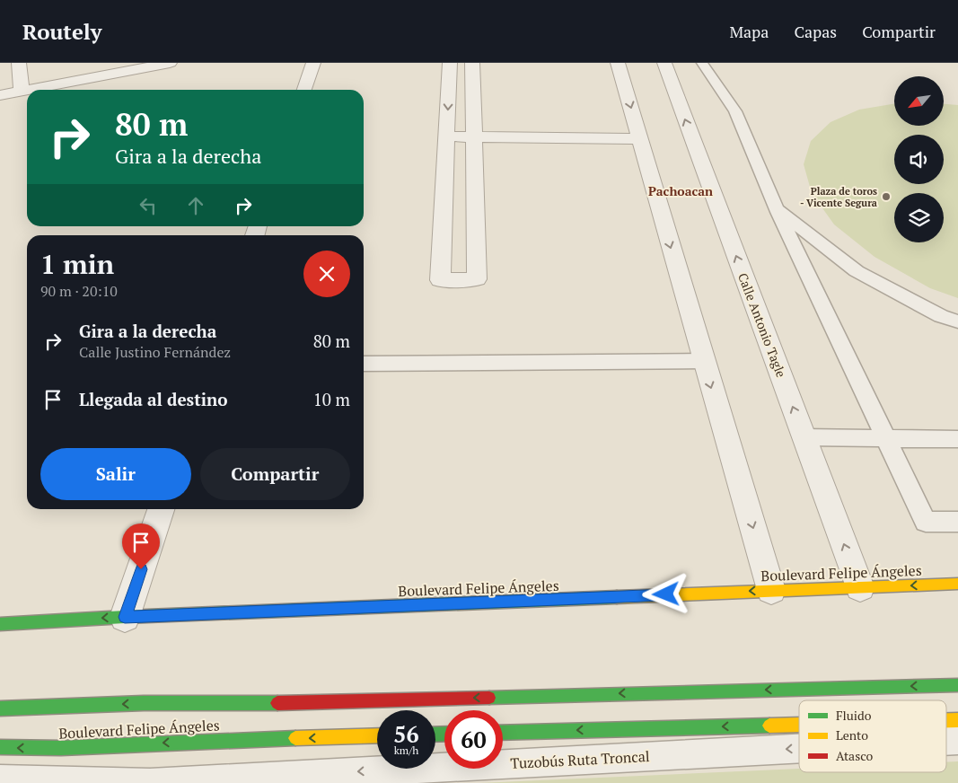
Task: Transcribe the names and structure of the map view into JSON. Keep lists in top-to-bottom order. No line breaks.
{"streets":{"main road":["Boulevard Felipe Ángeles"],"street":["Calle Antonio Tagle"],"lane":["Tuzobús Ruta Troncal"]},"crossings":[["Calle Antonio Tagle","Boulevard Felipe Ángeles"]],"one_way":["Tuzobús Ruta Troncal"],"districts":["Pachoacan"],"places":["Plaza de toros - Vicente Segura"],"legend":["Fluido","Lento","Atasco"],"north":"bottom left","page":{"header":"Routely","nav":["Mapa","Capas","Compartir"],"turn":["80 m","Gira a la derecha"],"heading":["1 min","90 m · 20:10"],"list":[{"name":"Gira a la derecha","note":"Calle Justino Fernández","value":"80 m"},{"name":"Llegada al destino","value":"10 m"}],"buttons":["Salir","Compartir"],"speed":"56 km/h","limit":"60"}}
